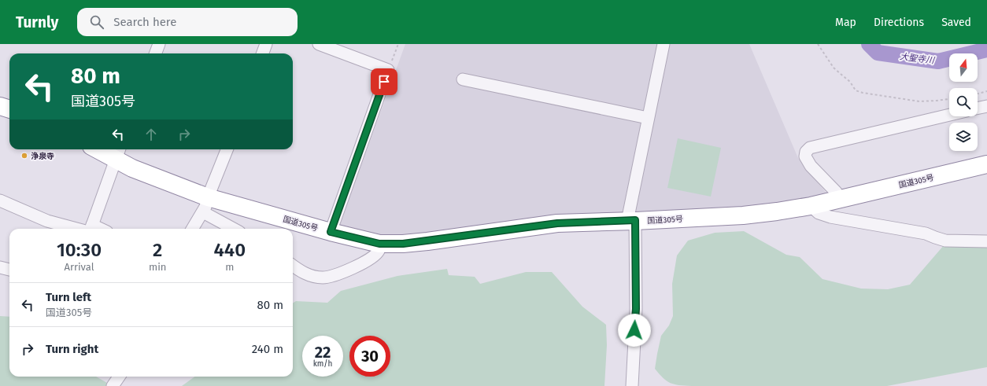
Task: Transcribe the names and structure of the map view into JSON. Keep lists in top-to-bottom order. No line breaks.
{"streets":{"highway":["国道305号"]},"water":["大聖寺川"],"places":["浄泉寺"],"north":"top","page":{"header":"Turnly","search":"Search here","nav":["Map","Directions","Saved"],"turn":["80 m","国道305号"],"eta":["10:30","Arrival","2","min","440","m"],"list":[{"name":"Turn left","note":"国道305号","value":"80 m"},{"name":"Turn right","value":"240 m"}],"speed":"22 km/h","limit":"30"}}
